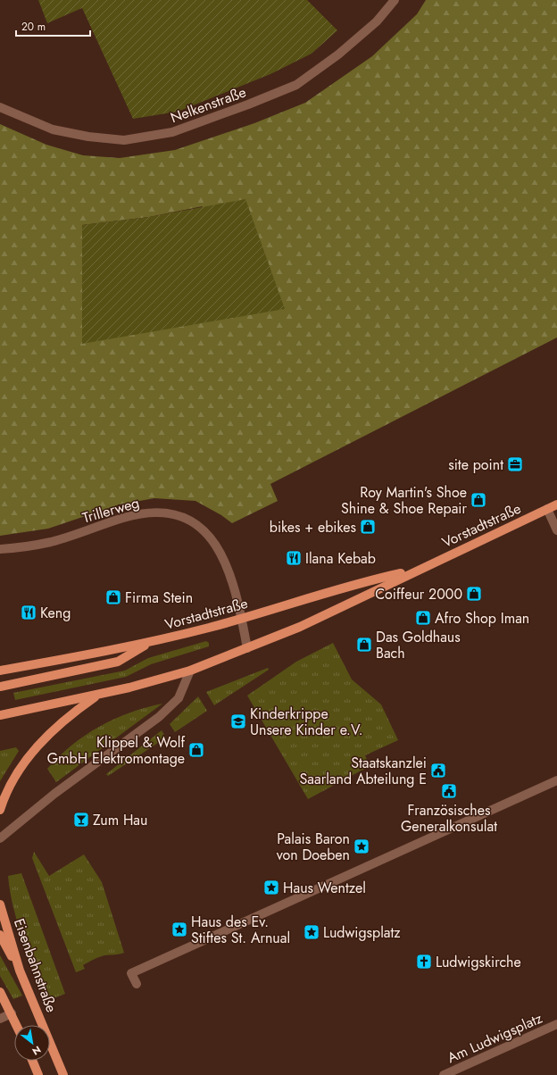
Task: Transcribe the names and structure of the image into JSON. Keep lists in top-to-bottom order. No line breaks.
{"streets":{"main road":["Vorstadtstraße","Eisenbahnstraße"],"street":["Nelkenstraße","Trillerweg","Am Ludwigsplatz"]},"crossings":[["Trillerweg","Vorstadtstraße"]],"places":{"office":["site point"],"shop":["Roy Martin's Shoe Shine & Shoe Repair","bikes + ebikes","Coiffeur 2000","Firma Stein","Afro Shop Iman","Das Goldhaus Bach","Klippel & Wolf GmbH Elektromontage"],"restaurant":["Ilana Kebab","Keng"],"school or university":["Kinderkrippe Unsere Kinder e.V."],"public building":["Staatskanzlei Saarland Abteilung E","Französisches Generalkonsulat"],"bar":["Zum Hau"],"place":["Palais Baron von Doeben","Haus Wentzel","Haus des Ev. Stiftes St. Arnual","Ludwigsplatz"],"church":["Ludwigskirche"]},"scale_bar":"20 m","north":"bottom right"}
